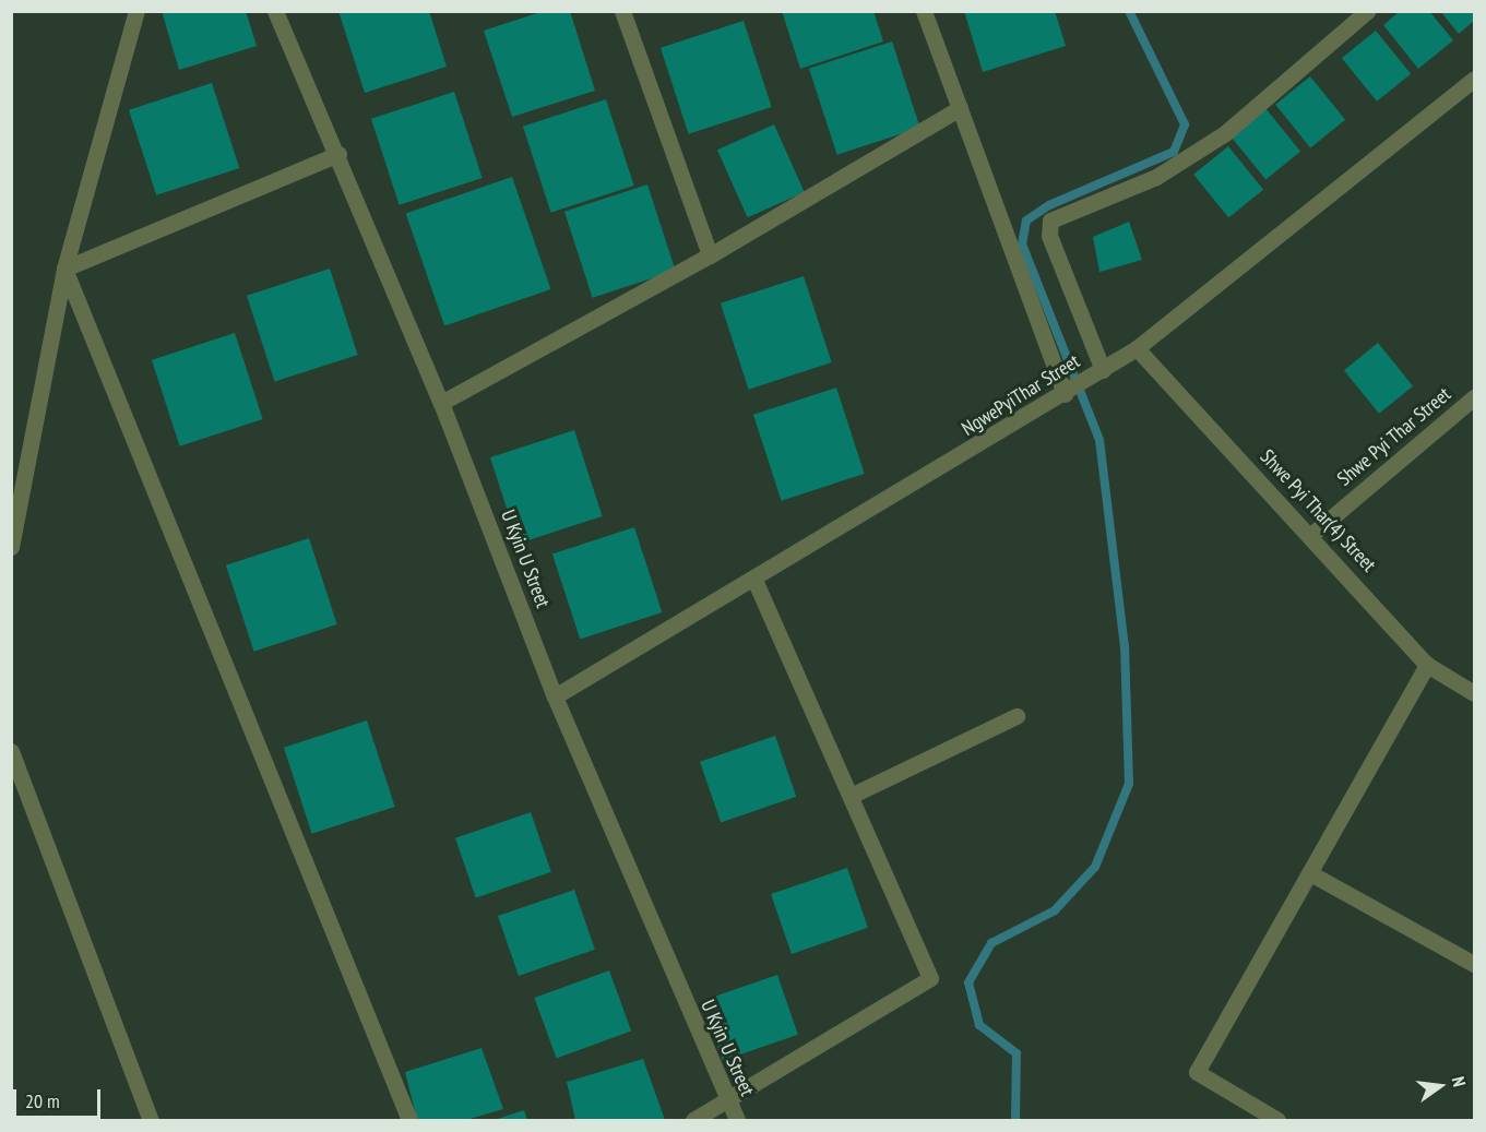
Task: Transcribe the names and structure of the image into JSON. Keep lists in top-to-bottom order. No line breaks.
{"streets":{"street":["NgwePyiThar Street","Shwe Pyi Thar Street","Shwe Pyi Thar(4) Street","U Kyin U Street"]},"crossings":[["NgwePyiThar Street","Shwe Pyi Thar(4) Street"],["NgwePyiThar Street","U Kyin U Street"],["Shwe Pyi Thar Street","Shwe Pyi Thar(4) Street"]],"scale_bar":"20 m","north":"right"}
